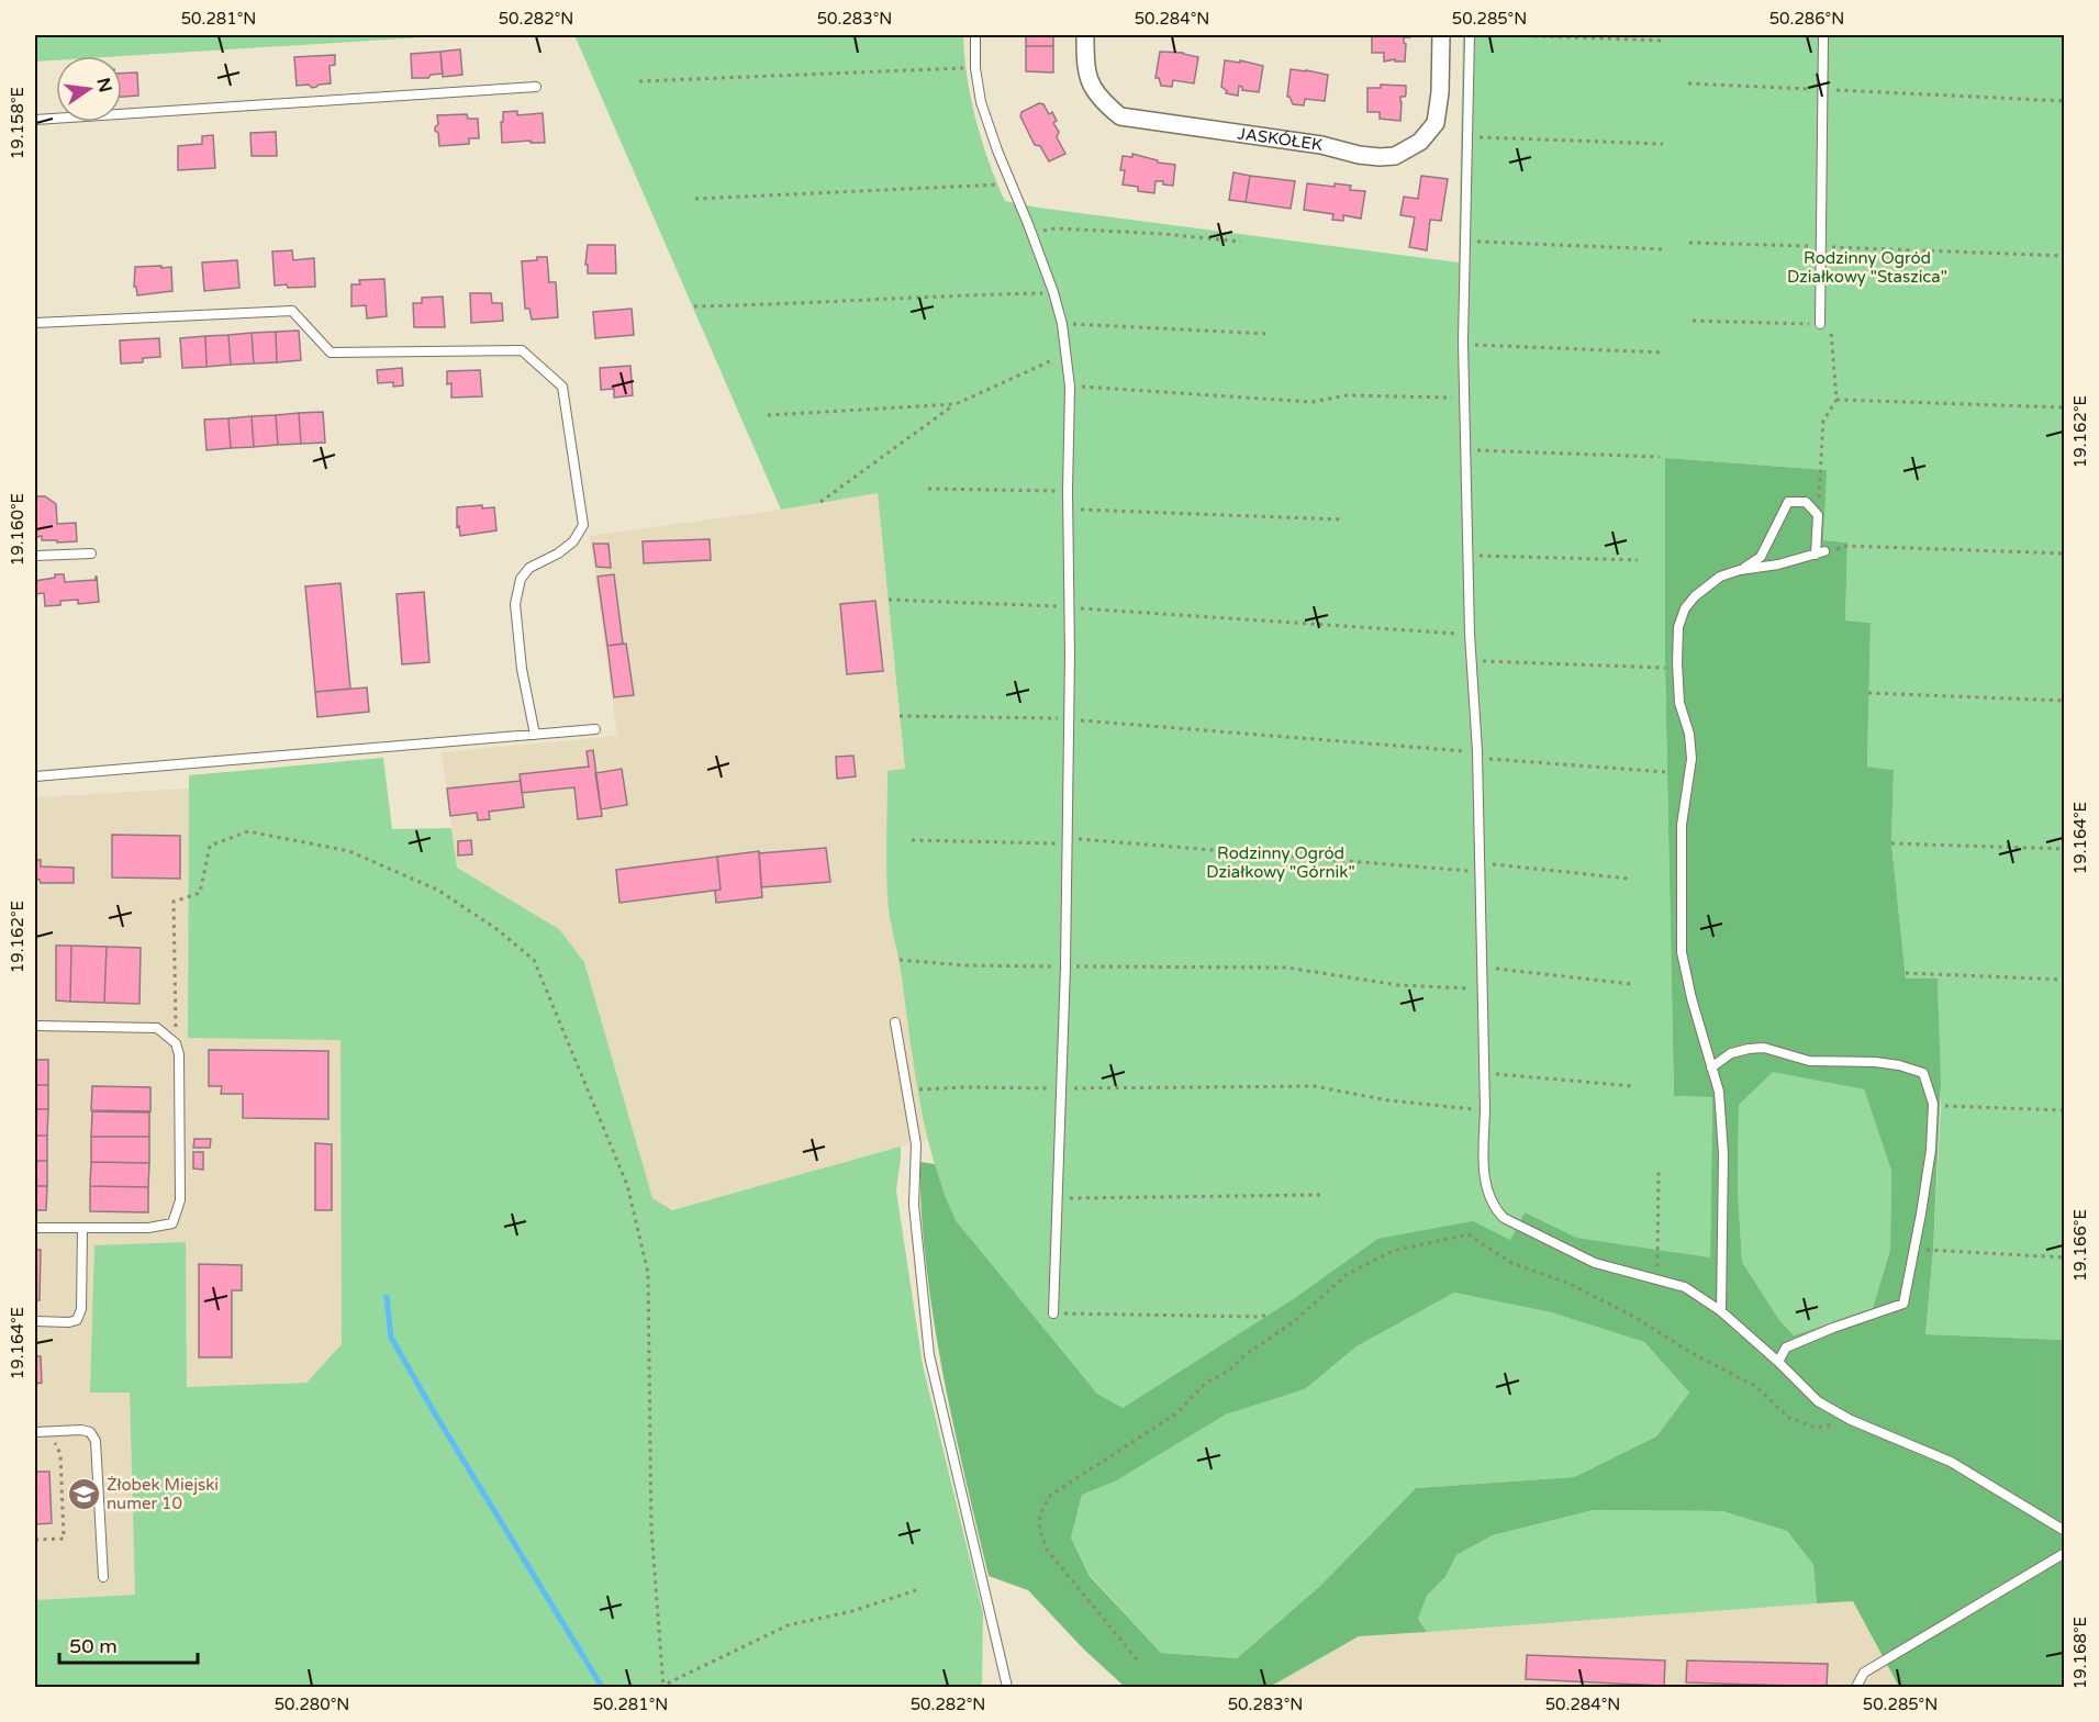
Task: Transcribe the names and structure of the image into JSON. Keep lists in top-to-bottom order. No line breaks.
{"streets":{"street":["JASKÓŁEK"]},"parks":["Rodzinny Ogród Działkowy \"Staszica\"","Rodzinny Ogród Działkowy \"Górnik\""],"places":{"school or university":["Żłobek Miejski numer 10"]},"scale_bar":"50 m","north":"right","coordinates":["50.281°N","50.282°N","50.283°N","50.284°N","50.285°N","50.286°N","19.158°E","19.162°E","19.160°E","19.164°E","19.166°E","19.168°E","50.280°N"]}
